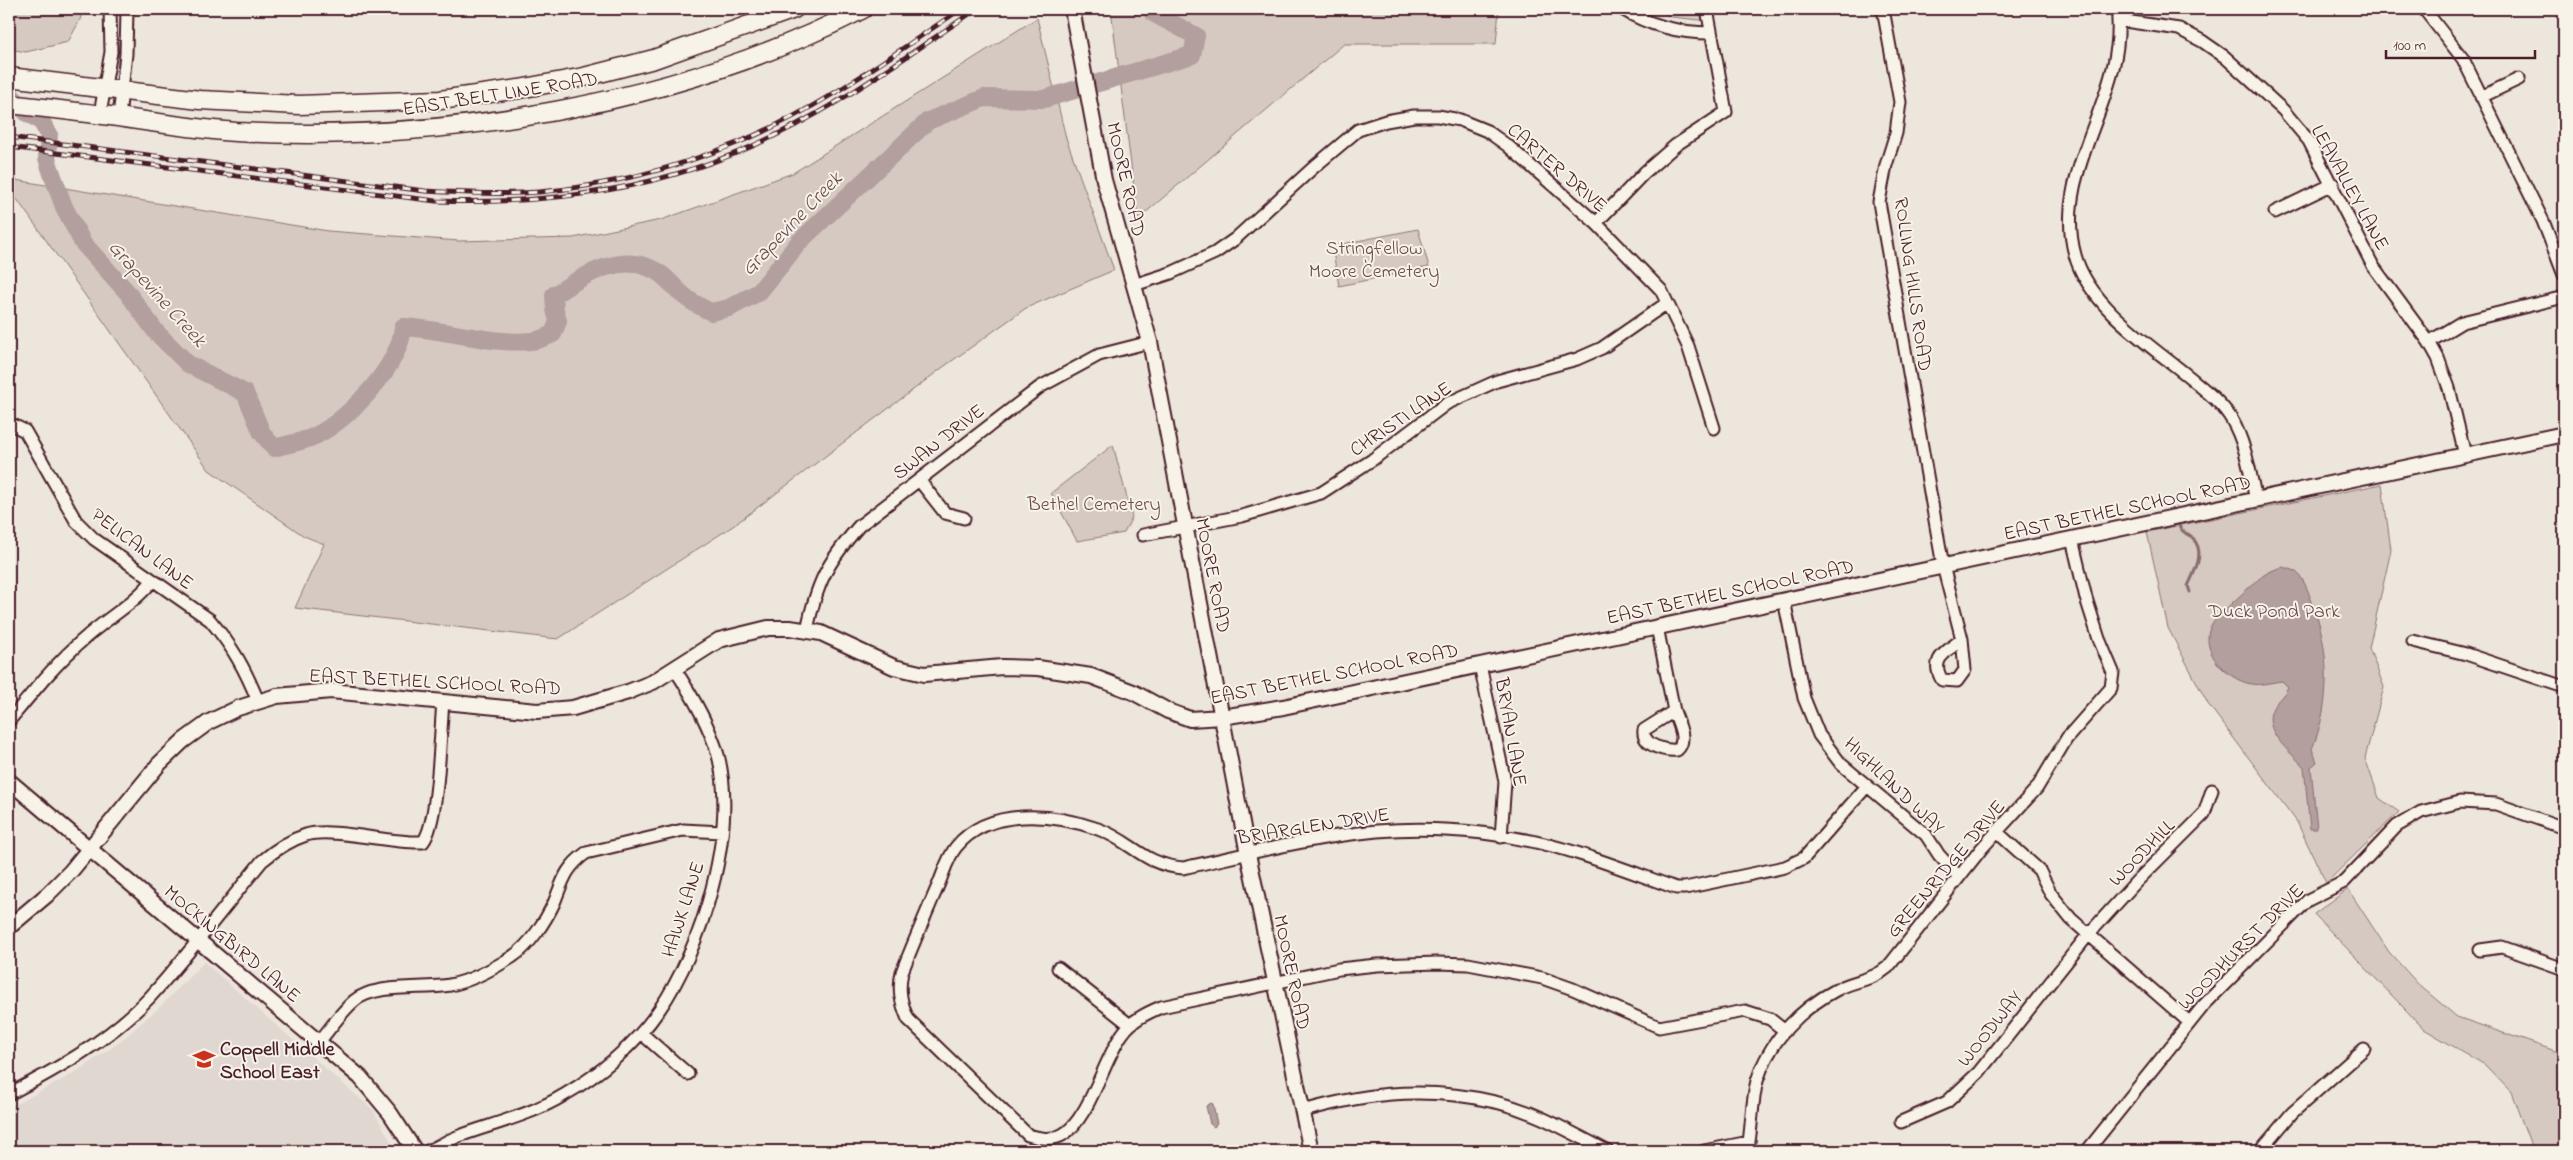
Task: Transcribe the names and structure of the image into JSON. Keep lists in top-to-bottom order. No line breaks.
{"streets":{"main road":["EAST BELT LINE ROAD"],"street":["CARTER DRIVE","MOORE ROAD","LEAVALLEY LANE","ROLLING HILLS ROAD","CHRISTI LANE","SWAN DRIVE","EAST BETHEL SCHOOL ROAD","PELICAN LANE","BRYAN LANE","HIGHLAND WAY","BRIARGLEN DRIVE","WOODHILL","GREENRIDGE DRIVE","HAWK LANE","MOCKINGBIRD LANE","WOODHURST DRIVE","WOODWAY"]},"crossings":[["CARTER DRIVE","MOORE ROAD"],["CARTER DRIVE","CHRISTI LANE"],["MOORE ROAD","CHRISTI LANE"],["MOORE ROAD","SWAN DRIVE"],["MOORE ROAD","EAST BETHEL SCHOOL ROAD"],["MOORE ROAD","BRIARGLEN DRIVE"],["LEAVALLEY LANE","EAST BETHEL SCHOOL ROAD"],["ROLLING HILLS ROAD","EAST BETHEL SCHOOL ROAD"],["SWAN DRIVE","EAST BETHEL SCHOOL ROAD"],["EAST BETHEL SCHOOL ROAD","PELICAN LANE"],["EAST BETHEL SCHOOL ROAD","BRYAN LANE"],["EAST BETHEL SCHOOL ROAD","HIGHLAND WAY"],["EAST BETHEL SCHOOL ROAD","GREENRIDGE DRIVE"],["EAST BETHEL SCHOOL ROAD","HAWK LANE"],["EAST BETHEL SCHOOL ROAD","MOCKINGBIRD LANE"],["BRYAN LANE","BRIARGLEN DRIVE"],["HIGHLAND WAY","BRIARGLEN DRIVE"],["HIGHLAND WAY","GREENRIDGE DRIVE"],["WOODHILL","WOODWAY"]],"water":["Grapevine Creek"],"parks":["Stringfellow Moore Cemetery","Bethel Cemetery","Duck Pond Park"],"places":{"school or university":["Coppell Middle School East"]},"scale_bar":"100 m"}
